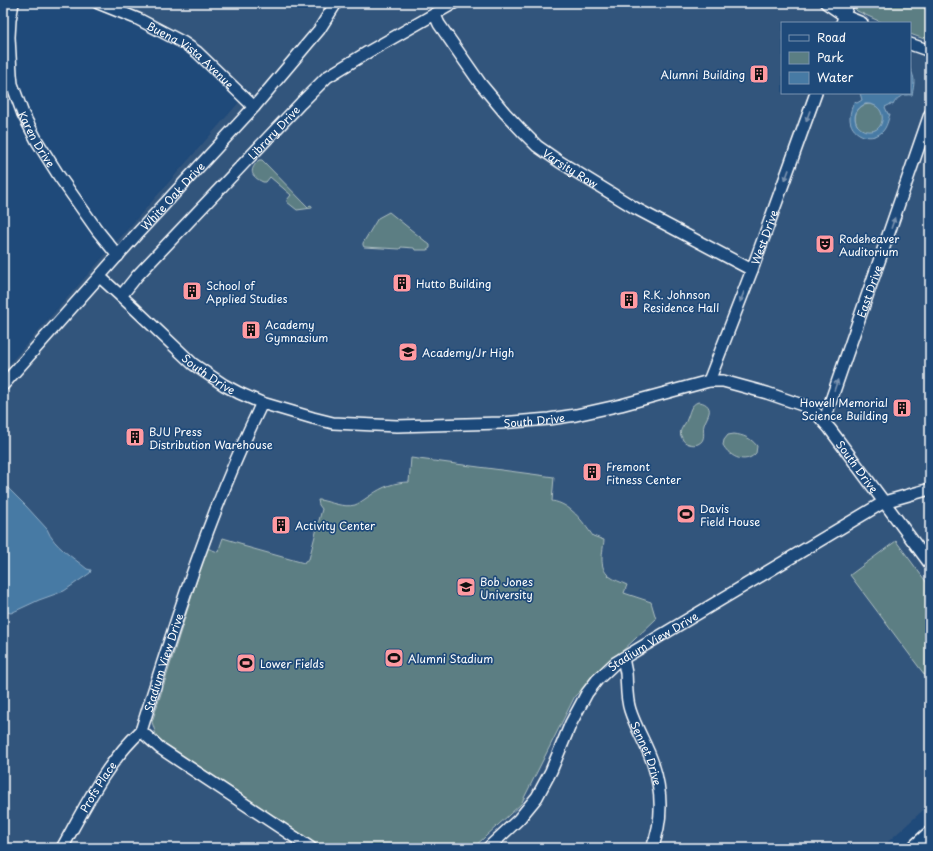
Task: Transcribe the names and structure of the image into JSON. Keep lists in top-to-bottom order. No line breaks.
{"streets":{"street":["Buena Vista Avenue","Library Drive","Karen Drive","Varsity Row","White Oak Drive","West Drive","East Drive","South Drive","Stadium View Drive","Sennet Drive","Profs Place"]},"crossings":[["Buena Vista Avenue","White Oak Drive"],["Library Drive","Varsity Row"],["Library Drive","South Drive"],["Karen Drive","White Oak Drive"],["Varsity Row","West Drive"],["White Oak Drive","South Drive"],["West Drive","South Drive"],["East Drive","South Drive"],["South Drive","Stadium View Drive"],["Stadium View Drive","Sennet Drive"],["Stadium View Drive","Profs Place"]],"one_way":["West Drive","East Drive"],"places":{"building":["Alumni Building","Hutto Building","School of Applied Studies","R.K. Johnson Residence Hall","Academy Gymnasium","Howell Memorial Science Building","BJU Press Distribution Warehouse","Fremont Fitness Center","Activity Center"],"theatre":["Rodeheaver Auditorium"],"school or university":["Academy/Jr High","Bob Jones University"],"sports":["Davis Field House","Alumni Stadium","Lower Fields"]},"legend":["Road","Park","Water"]}
